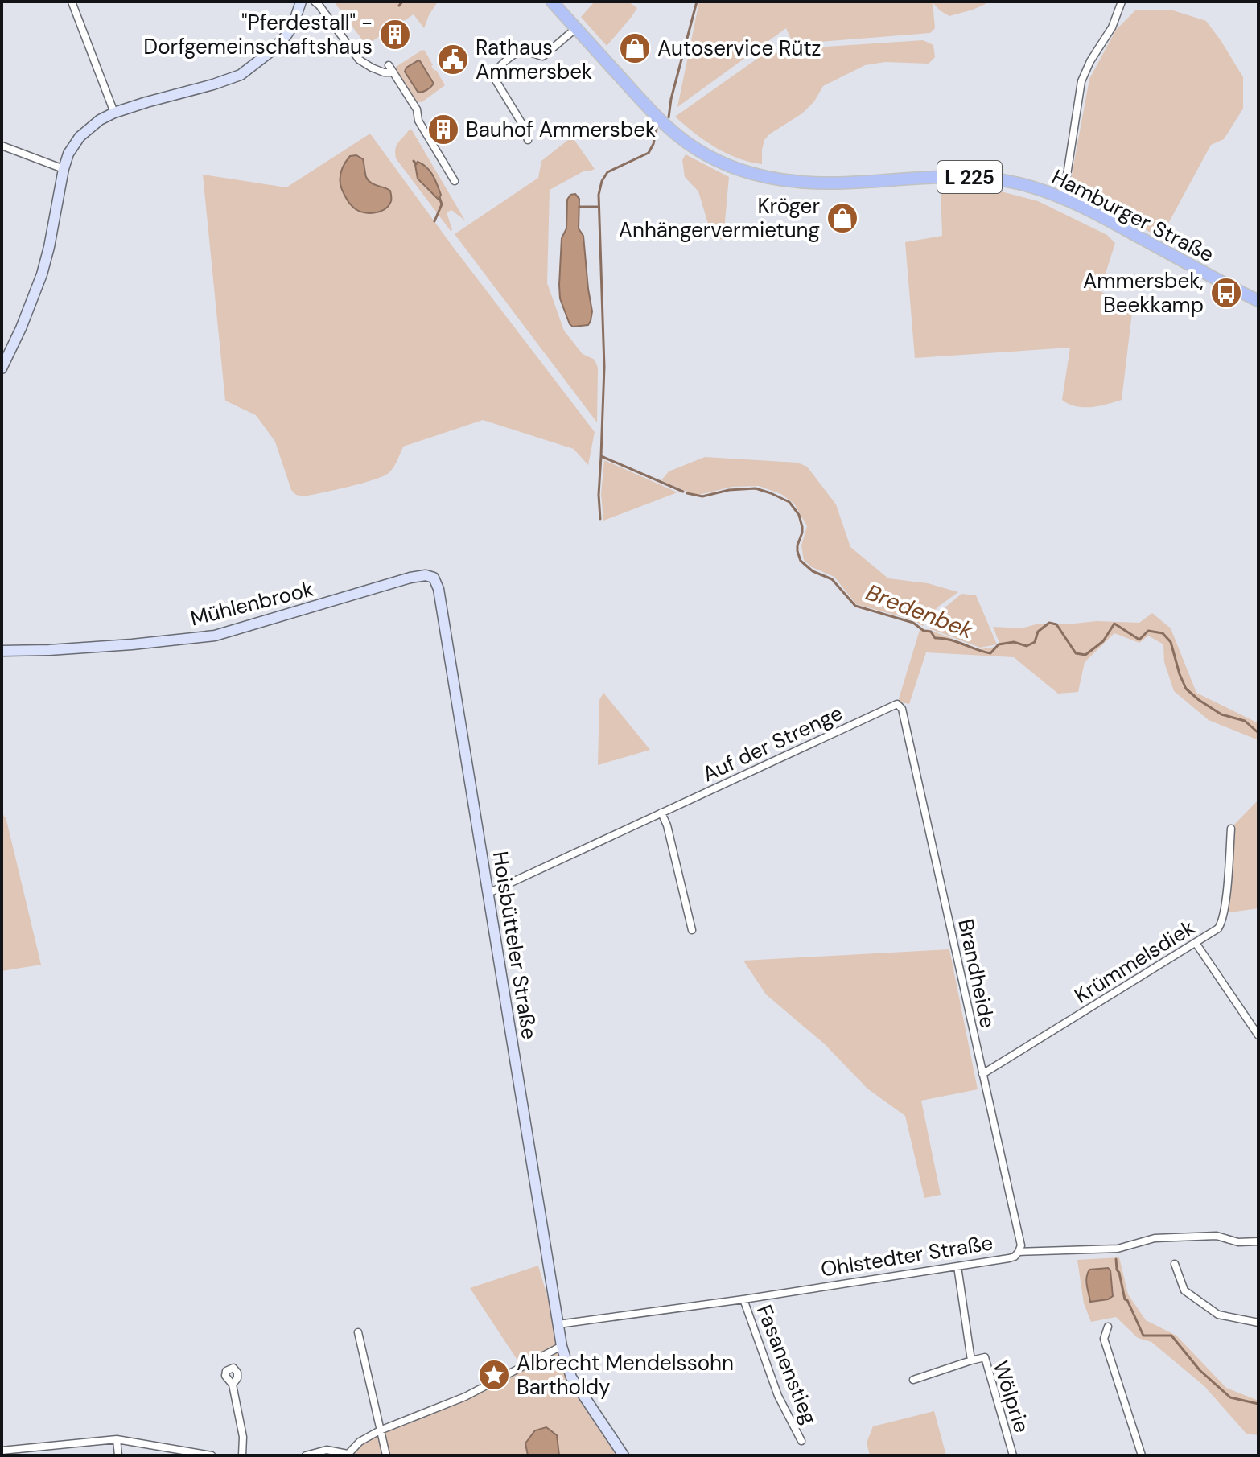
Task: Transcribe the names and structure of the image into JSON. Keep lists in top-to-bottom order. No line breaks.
{"streets":{"main road":["L 225","Hamburger Straße"],"street":["Mühlenbrook","Auf der Strenge","Hoisbütteler Straße","Krümmelsdiek","Brandheide","Ohlstedter Straße","Fasanenstieg","Wölprie"]},"crossings":[["Mühlenbrook","Hoisbütteler Straße"],["Auf der Strenge","Hoisbütteler Straße"],["Auf der Strenge","Brandheide"],["Hoisbütteler Straße","Ohlstedter Straße"],["Krümmelsdiek","Brandheide"],["Brandheide","Ohlstedter Straße"],["Ohlstedter Straße","Fasanenstieg"],["Ohlstedter Straße","Wölprie"]],"water":["Bredenbek"],"places":{"building":["\"Pferdestall\" - Dorfgemeinschaftshaus","Bauhof Ammersbek"],"shop":["Autoservice Rütz","Kröger Anhängervermietung"],"public building":["Rathaus Ammersbek"],"bus stop":["Ammersbek, Beekkamp"],"place":["Albrecht Mendelssohn Bartholdy"]}}
